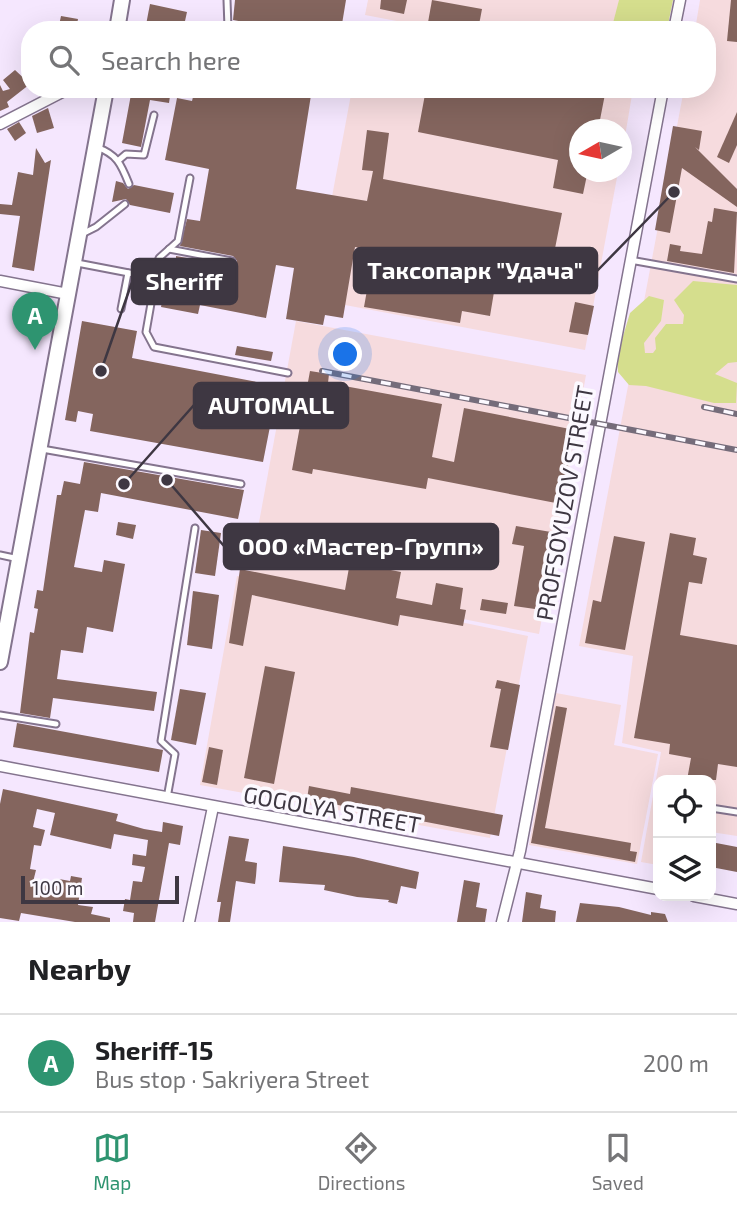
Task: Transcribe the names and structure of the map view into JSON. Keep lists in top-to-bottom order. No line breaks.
{"streets":{"street":["PROFSOYUZOV STREET","GOGOLYA STREET"]},"crossings":[["PROFSOYUZOV STREET","GOGOLYA STREET"]],"places":["Таксопарк \"Удача\"","Sheriff","ООО «Мастер-Групп»","AUTOMALL"],"scale_bar":"100 m","north":"left","page":{"search":"Search here","pins":"A","scale":"100 m","heading":"Nearby","list":[{"mark":"A","name":"Sheriff-15","note":"Bus stop · Sakriyera Street","value":"200 m"}],"nav":["Map","Directions","Saved"]}}
